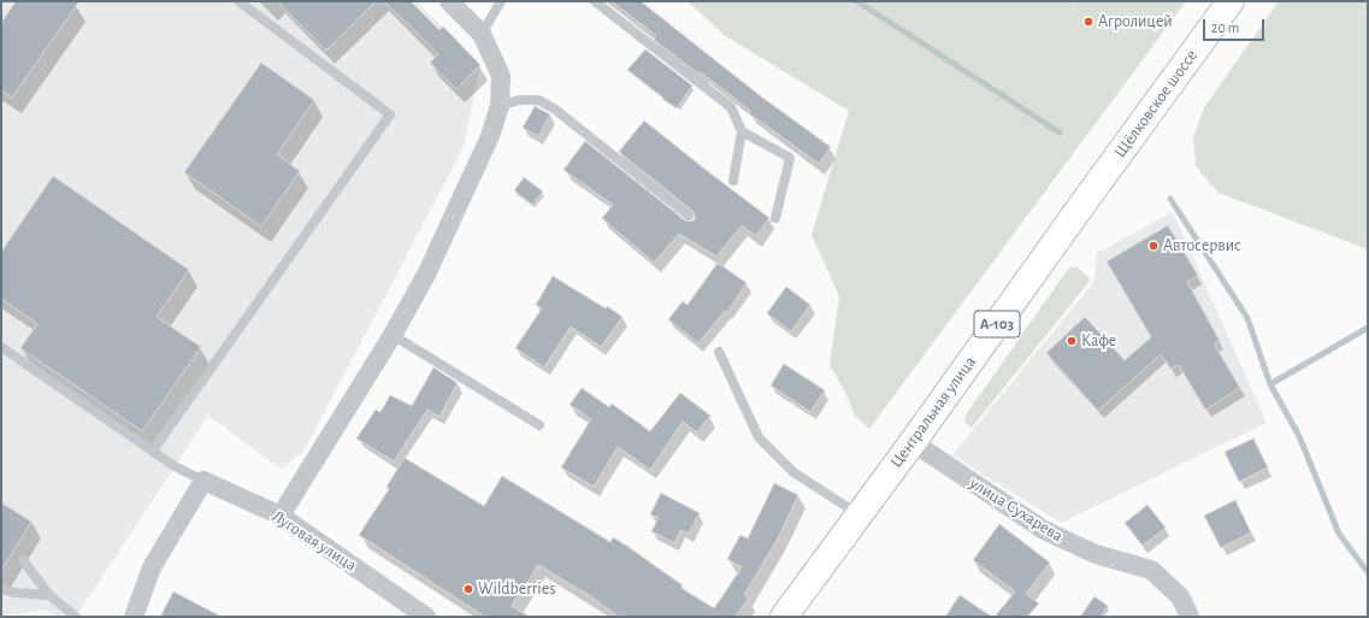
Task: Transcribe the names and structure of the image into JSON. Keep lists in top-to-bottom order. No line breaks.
{"streets":{"main road":["Щёлковское шоссе","А-103","Центральная улица"],"street":["улица Сухарева","Луговая улица"]},"crossings":[["Щёлковское шоссе","Центральная улица"],["Центральная улица","улица Сухарева"]],"places":["Агролицей","Автосервис","Кафе","Wildberries"],"scale_bar":"20 m"}
